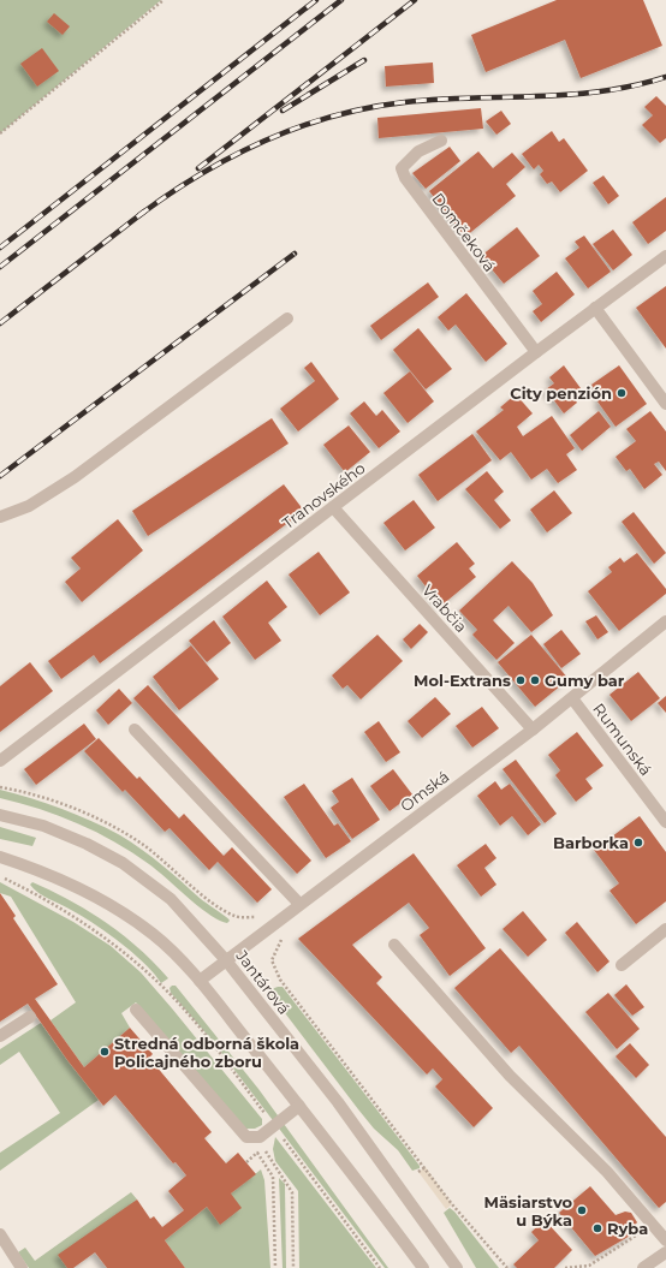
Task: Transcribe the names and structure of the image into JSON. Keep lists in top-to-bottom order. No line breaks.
{"streets":{"street":["Domčeková","Tranovského","Vrabčia","Rumunská","Omská","Jantárová"]},"crossings":[["Domčeková","Tranovského"],["Tranovského","Vrabčia"],["Vrabčia","Omská"],["Rumunská","Omská"],["Omská","Jantárová"]],"places":["City penzión","Mol-Extrans","Gumy bar","Barborka","Stredná odborná škola Policajného zboru","Mäsiarstvo u Býka","Ryba"]}
